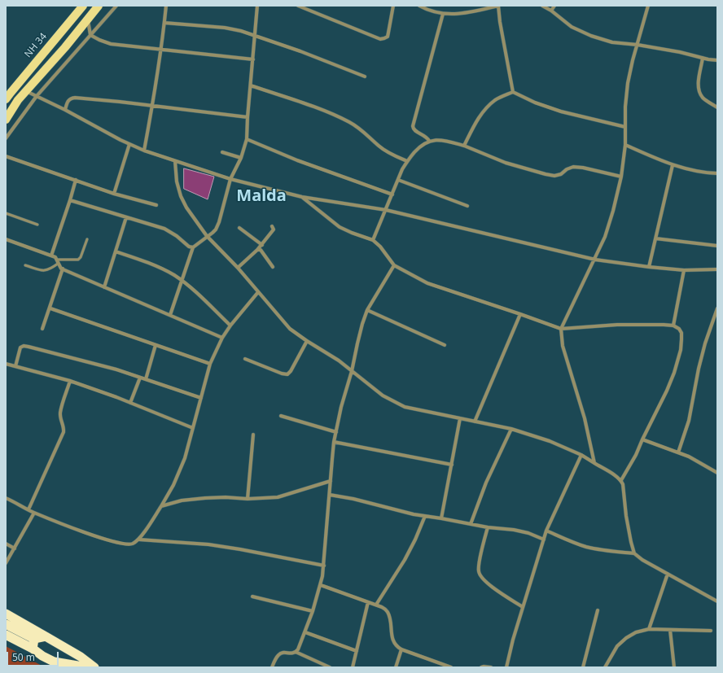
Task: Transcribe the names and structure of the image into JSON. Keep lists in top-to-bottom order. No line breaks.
{"streets":{"main road":["NH 34"]},"districts":["Malda"],"scale_bar":"50 m"}
